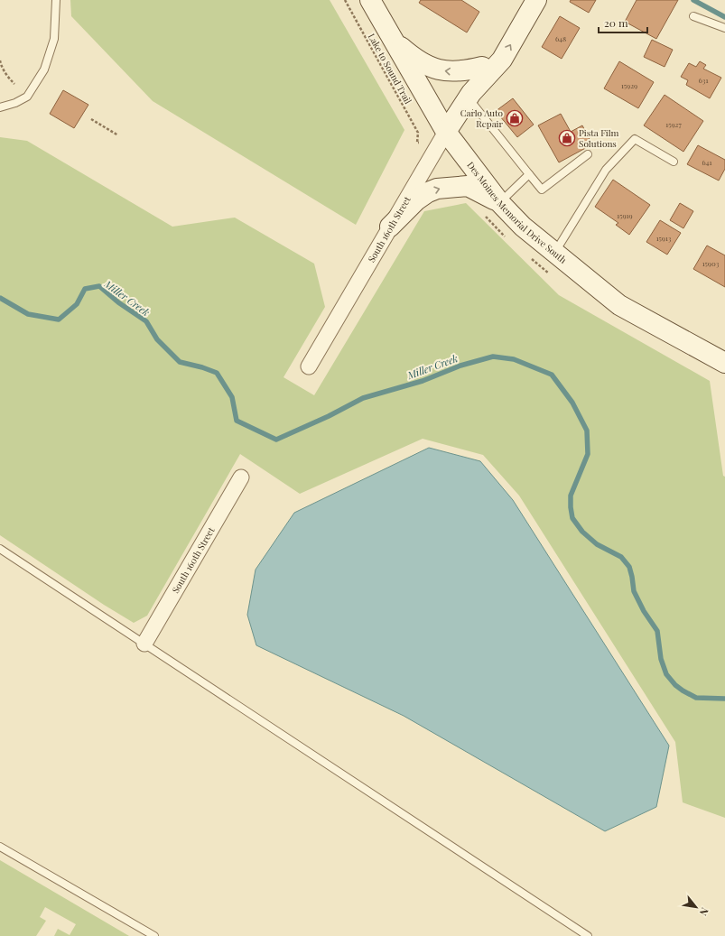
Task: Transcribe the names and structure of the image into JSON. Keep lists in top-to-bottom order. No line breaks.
{"streets":{"main road":["Des Moines Memorial Drive South","South 160th Street"],"path":["Lake to Sound Trail"]},"crossings":[["Des Moines Memorial Drive South","South 160th Street"]],"water":["Miller Creek"],"places":{"shop":["Carlo Auto Repair","Pista Film Solutions"]},"house_numbers":["648","631","15929","15927","641","15919","15913","15903"],"scale_bar":"20 m","north":"bottom right"}
